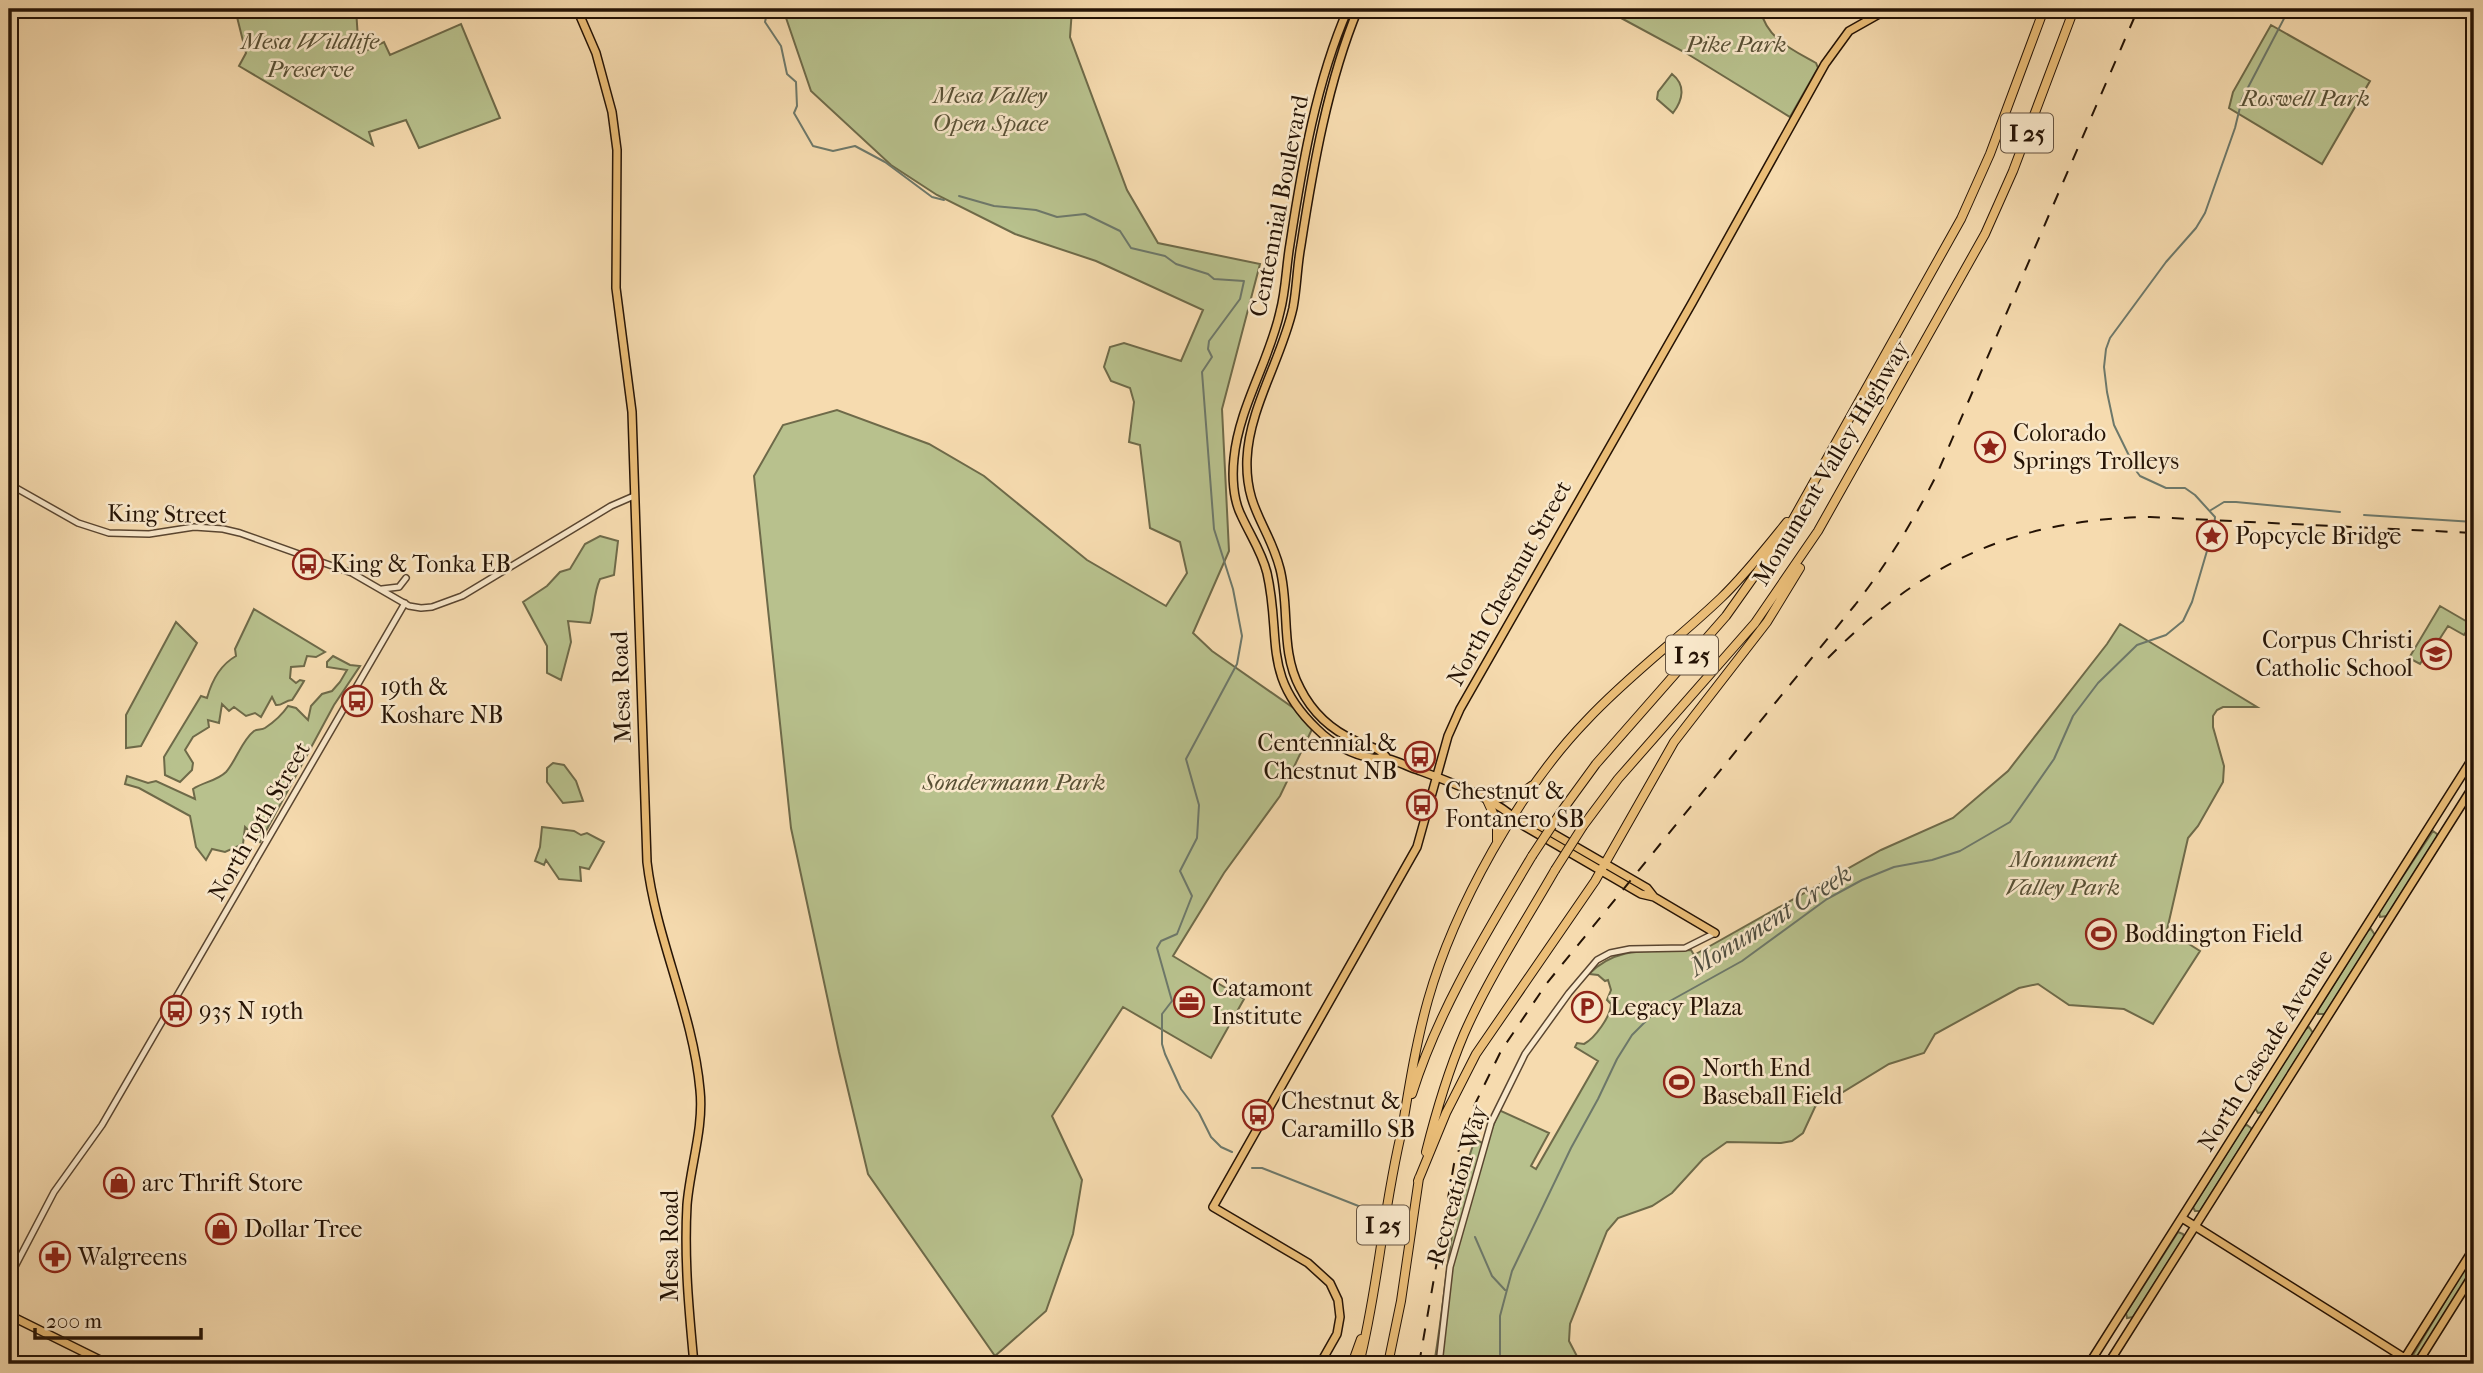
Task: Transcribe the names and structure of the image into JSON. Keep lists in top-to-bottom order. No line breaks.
{"streets":{"highway":["I 25","Monument Valley Highway"],"main road":["Centennial Boulevard","North Chestnut Street","Mesa Road","North Cascade Avenue"],"street":["King Street","North 19th Street","Recreation Way"]},"crossings":[["Centennial Boulevard","North Chestnut Street"],["Centennial Boulevard","Recreation Way"],["King Street","North 19th Street"]],"water":["Monument Creek"],"parks":["Mesa Wildlife Preserve","Pike Park","Mesa Valley Open Space","Roswell Park","Sondermann Park","Monument Valley Park"],"places":{"place":["Colorado Springs Trolleys","Popcycle Bridge"],"bus stop":["King & Tonka EB","19th & Koshare NB","Centennial & Chestnut NB","Chestnut & Fontanero SB","935 N 19th","Chestnut & Caramillo SB"],"school or university":["Corpus Christi Catholic School"],"sports":["Boddington Field","North End Baseball Field"],"office":["Catamont Institute"],"parking":["Legacy Plaza"],"shop":["arc Thrift Store","Dollar Tree"],"pharmacy":["Walgreens"]},"scale_bar":"200 m"}
